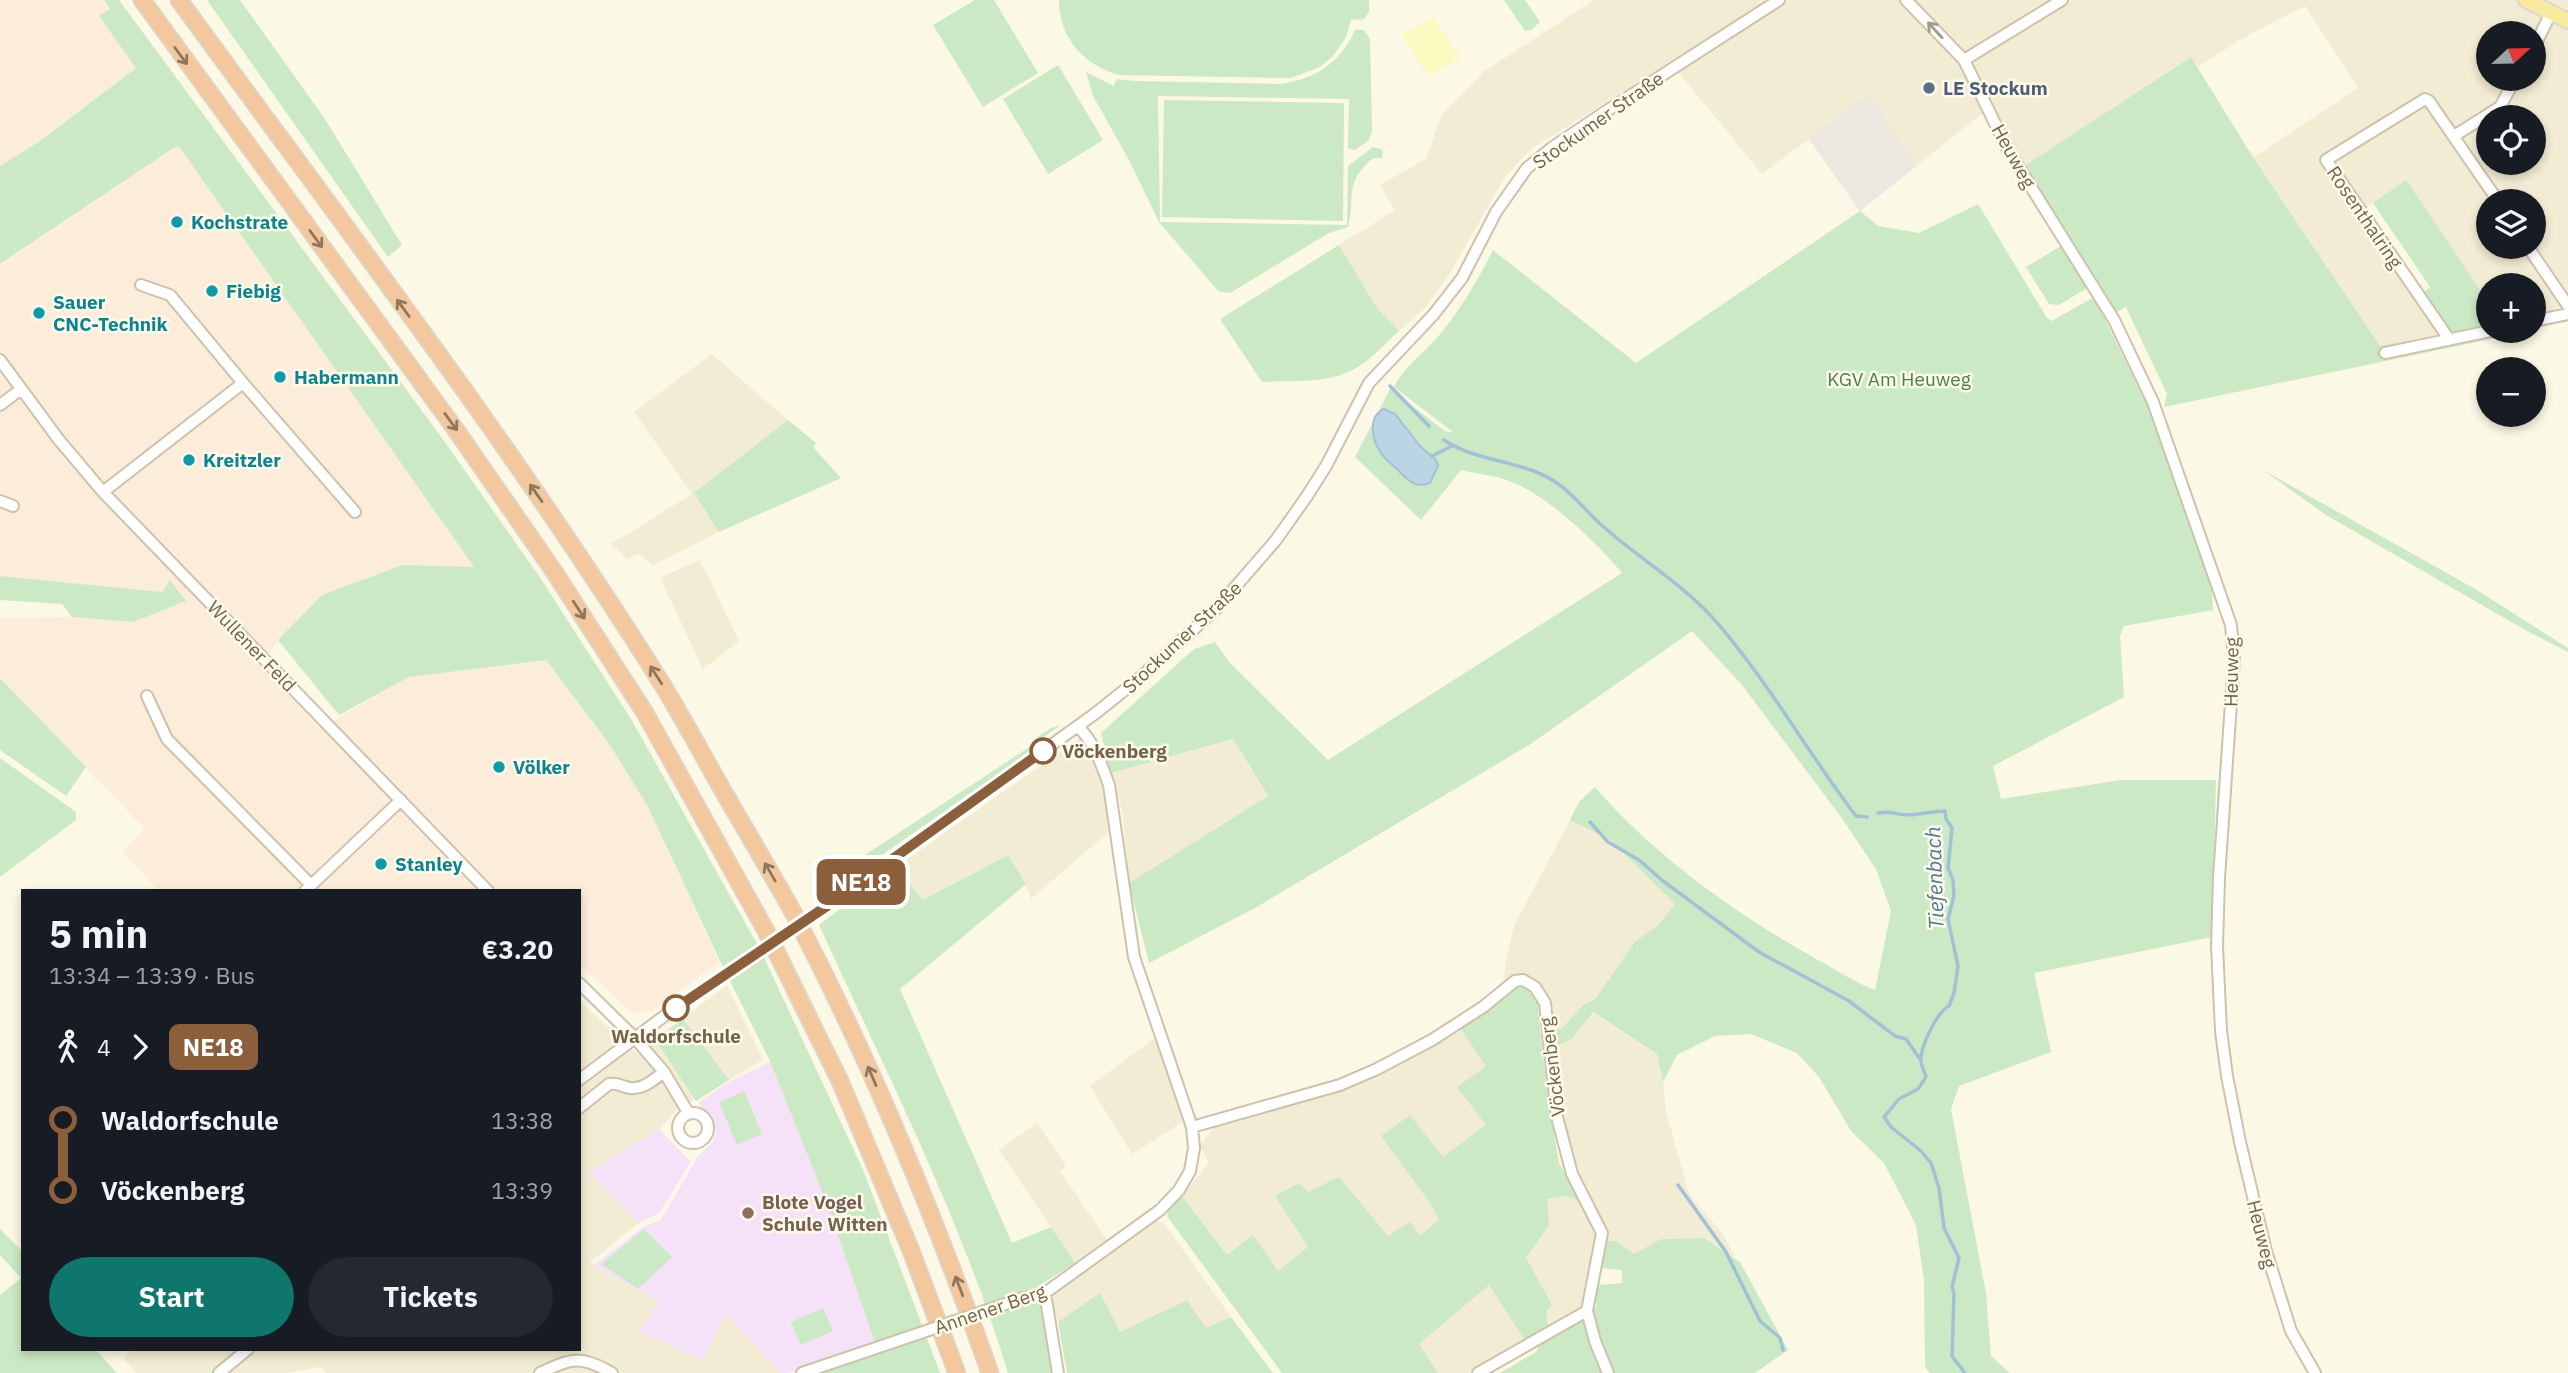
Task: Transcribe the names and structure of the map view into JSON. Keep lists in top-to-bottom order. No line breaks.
{"streets":{"street":["Stockumer Straße","Heuweg","Rosenthalring","Wullener Feld","Vöckenberg","Annener Berg"]},"crossings":[["Vöckenberg","Annener Berg"]],"water":["Tiefenbach"],"parks":["KGV Am Heuweg"],"places":["LE Stockum","Kochstrate","Fiebig","Sauer CNC-Technik","Habermann","Kreitzler","Vöckenberg","Völker","Stanley","Waldorfschule","Blote Vogel Schule Witten"],"lines":["bus line NE18"],"north":"right","page":{"on_map":"NE18","map_buttons":["+","−"],"heading":["5 min","13:34 – 13:39 · Bus","€3.20"],"legs":["4","NE18"],"list":[{"name":"Waldorfschule","value":"13:38"},{"name":"Vöckenberg","value":"13:39"}],"buttons":["Start","Tickets"]}}
